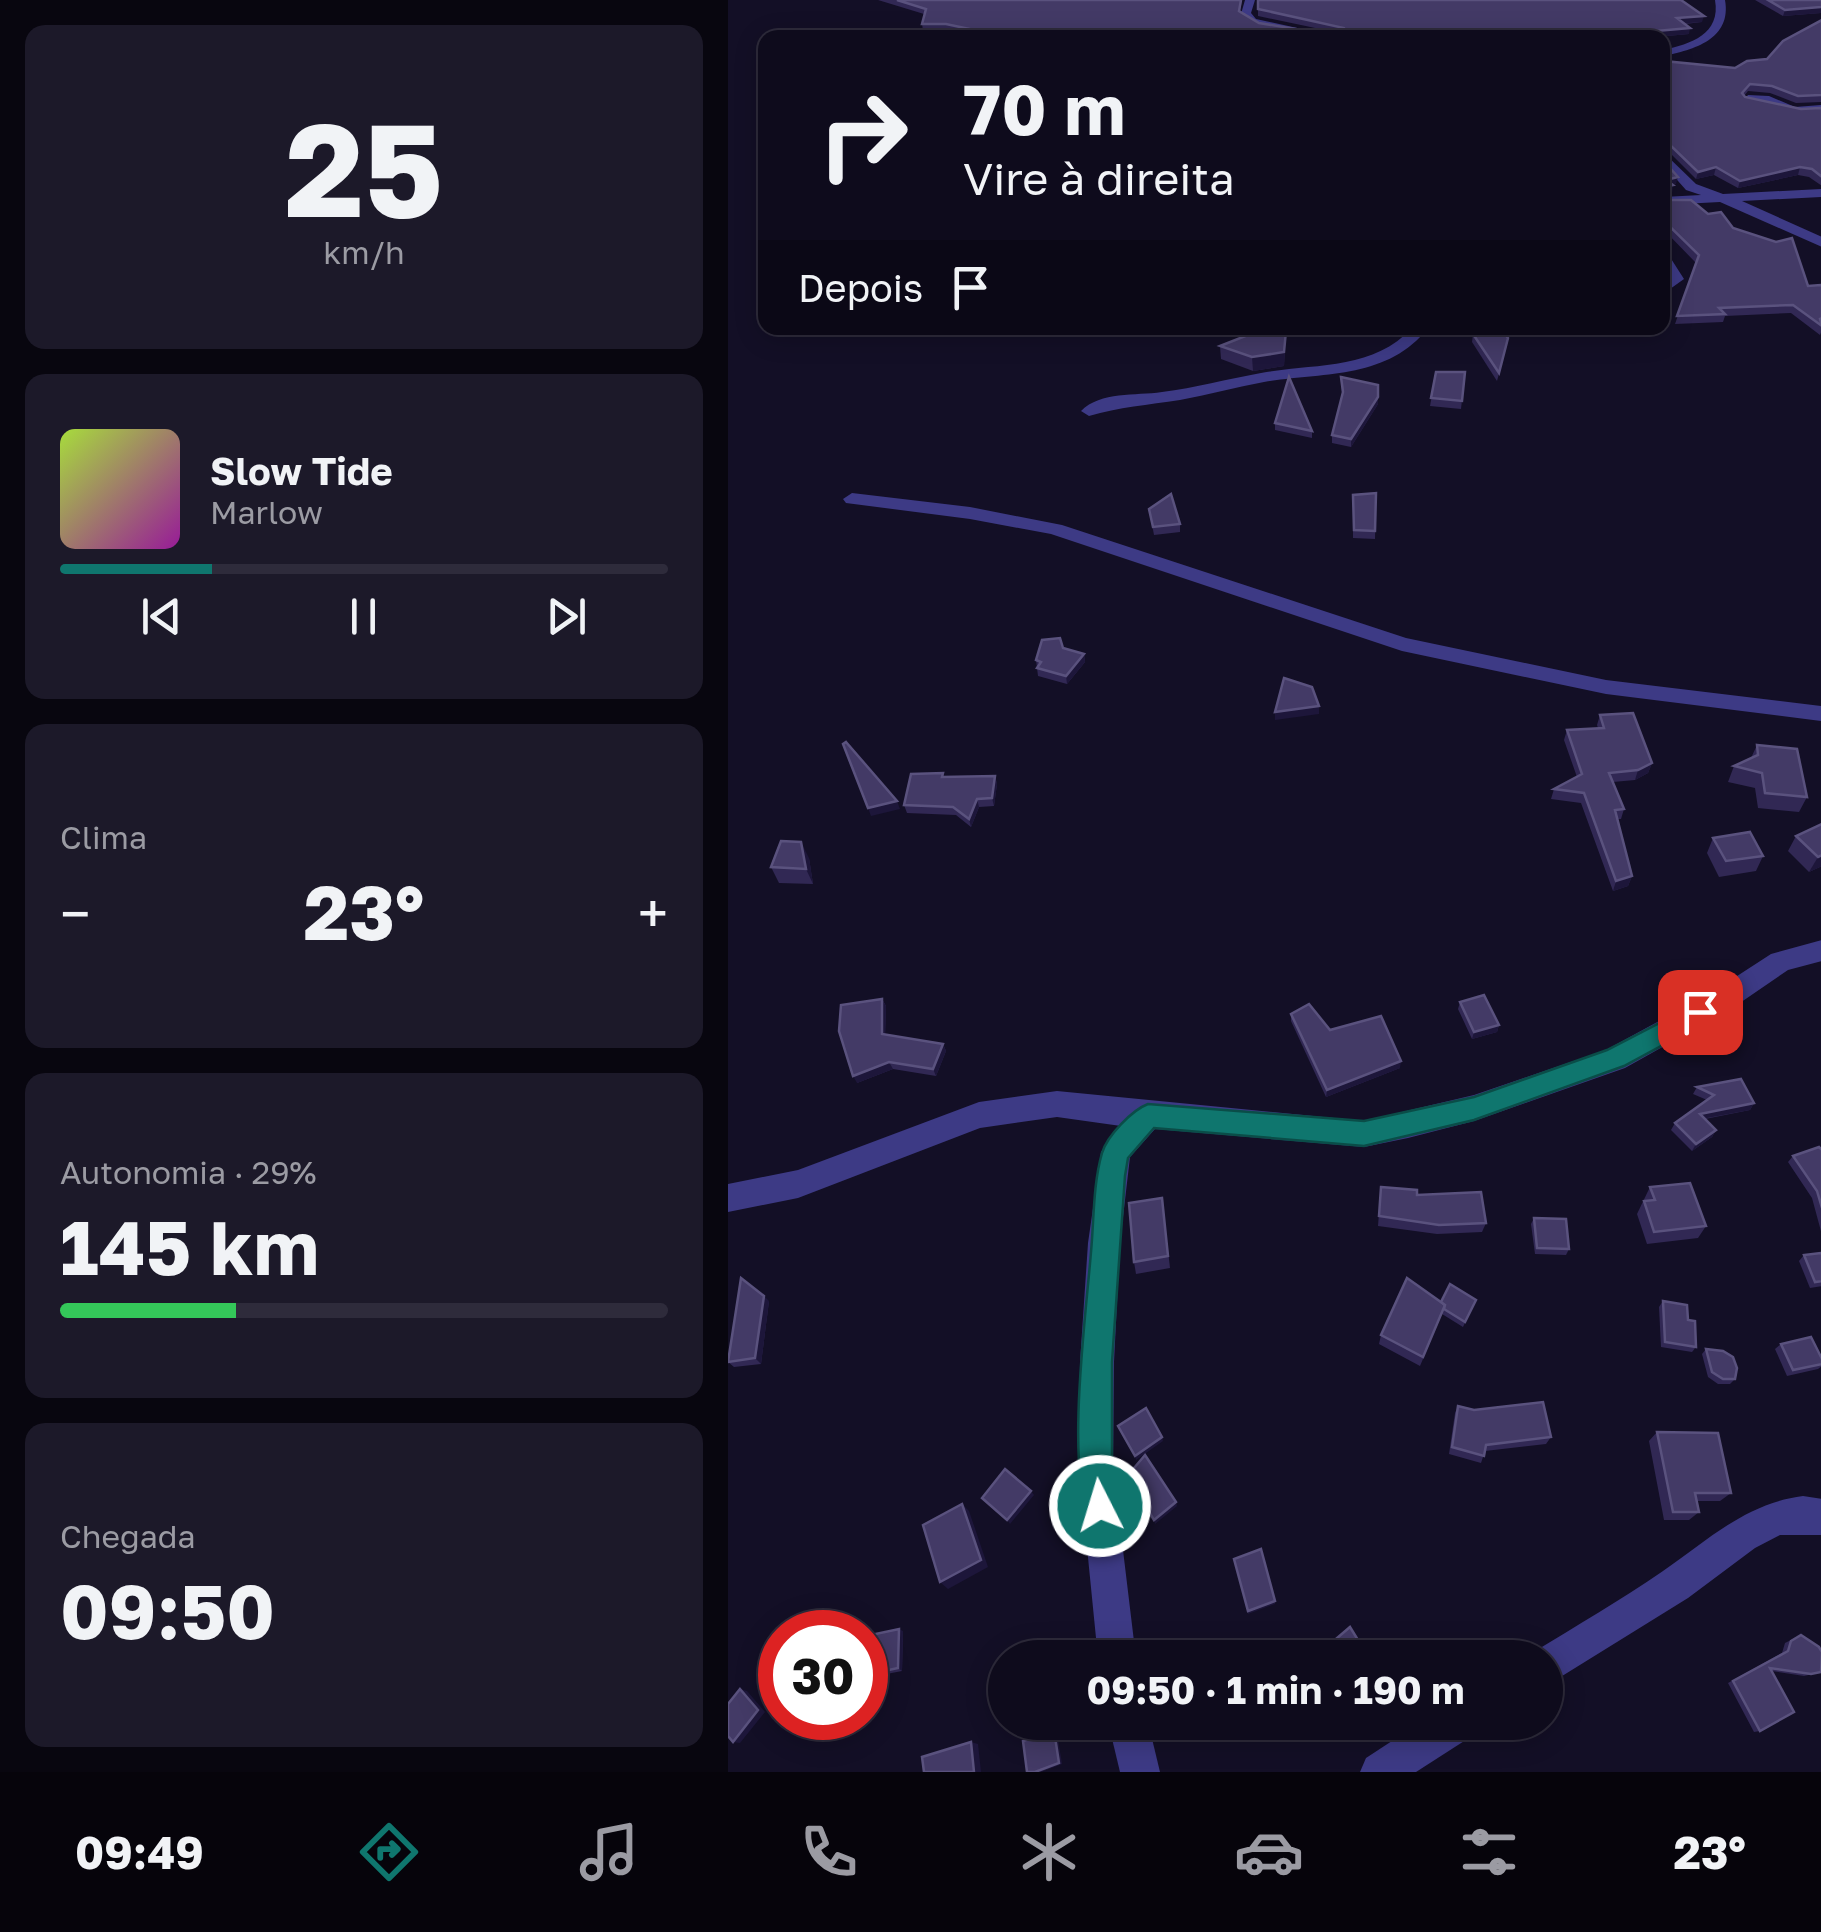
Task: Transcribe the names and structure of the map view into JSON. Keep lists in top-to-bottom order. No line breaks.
{"page":{"tile":[["25","km/h"],"Clima",["Autonomia · 29%","145 km"],["Chegada","09:50"]],"turn":["70 m","Vire à direita"],"then":"Depois","song":["Slow Tide","Marlow"],"heat":["−","23°","+"],"limit":"30","trip":"09:50 · 1 min · 190 m","tabs":["09:49","23°"]}}
